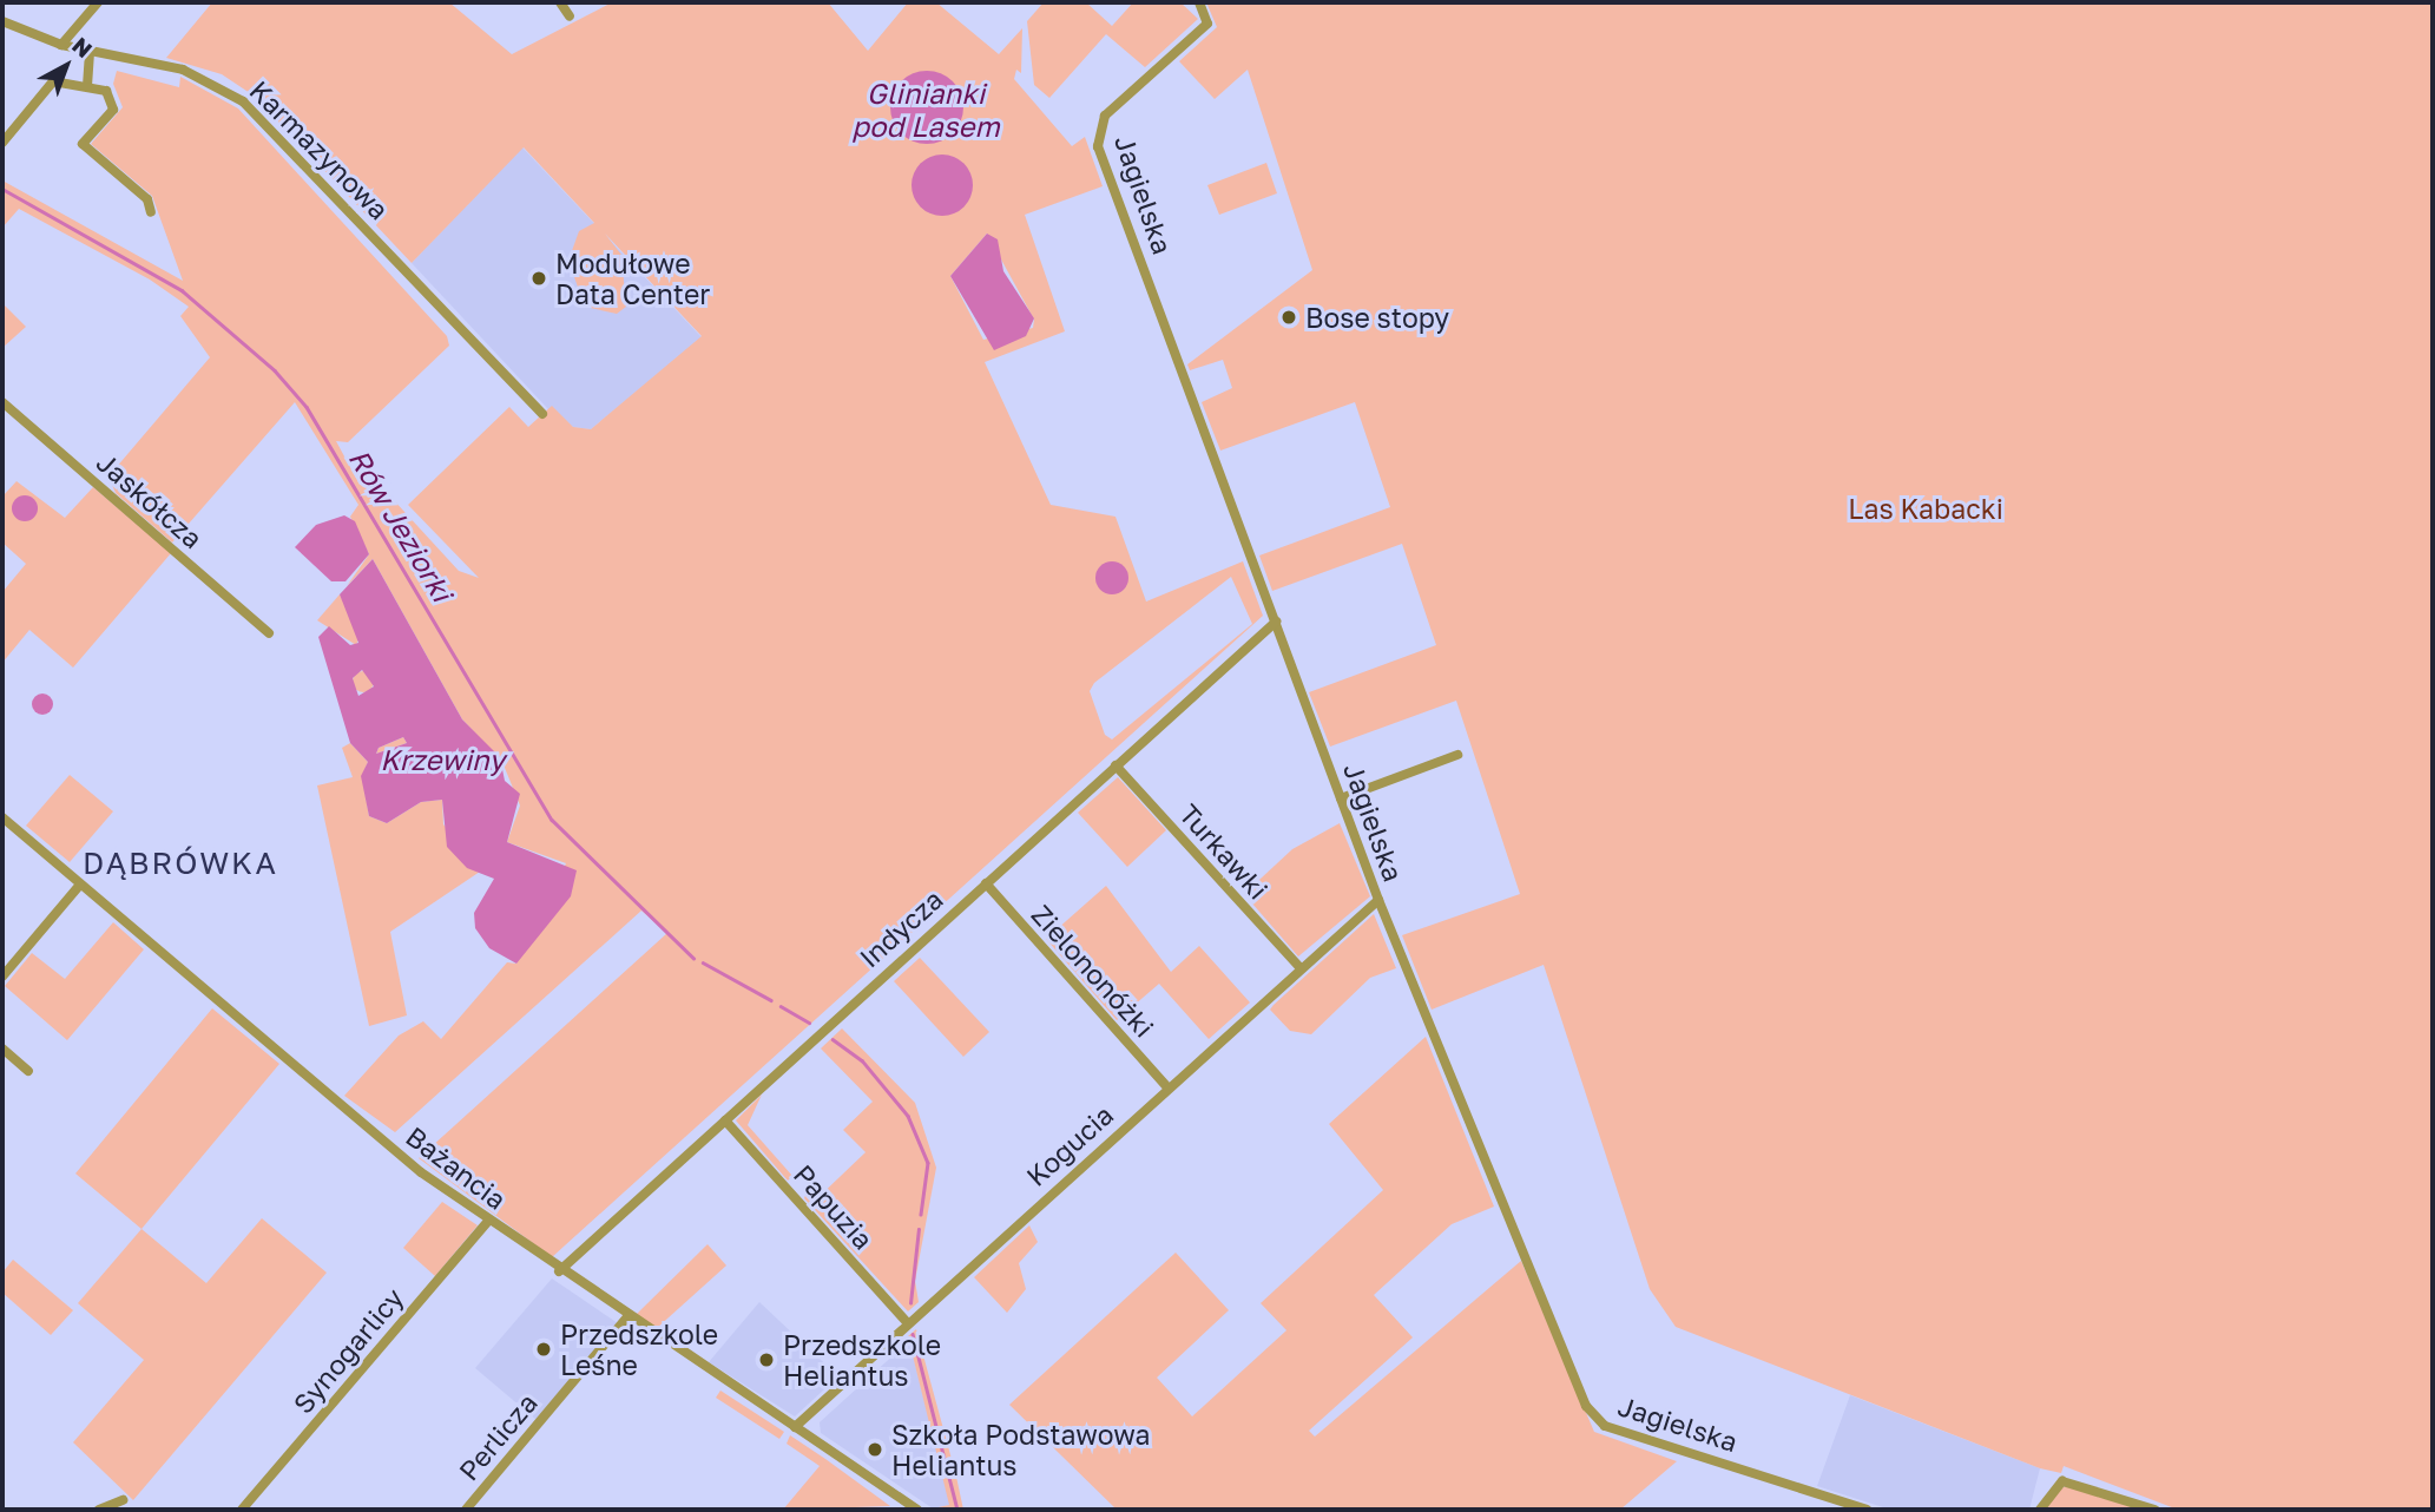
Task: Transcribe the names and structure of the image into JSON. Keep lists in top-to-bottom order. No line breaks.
{"streets":{"street":["Karmazynowa","Jagielska","Jaskółcza","Turkawki","Indycza","Zielononóżki","Kogucia","Bażancia","Papuzia","Synogarlicy","Perlicza"]},"crossings":[["Jagielska","Indycza"],["Jagielska","Kogucia"],["Turkawki","Indycza"],["Turkawki","Kogucia"],["Indycza","Zielononóżki"],["Indycza","Bażancia"],["Indycza","Papuzia"],["Zielononóżki","Kogucia"],["Kogucia","Bażancia"],["Kogucia","Papuzia"],["Bażancia","Synogarlicy"],["Bażancia","Perlicza"]],"districts":["DĄBRÓWKA"],"water":["Glinianki pod Lasem","Rów Jeziorki","Krzewiny"],"parks":["Las Kabacki"],"places":["Modułowe Data Center","Bose stopy","Przedszkole Leśne","Przedszkole Heliantus","Szkoła Podstawowa Heliantus"],"north":"top right"}
